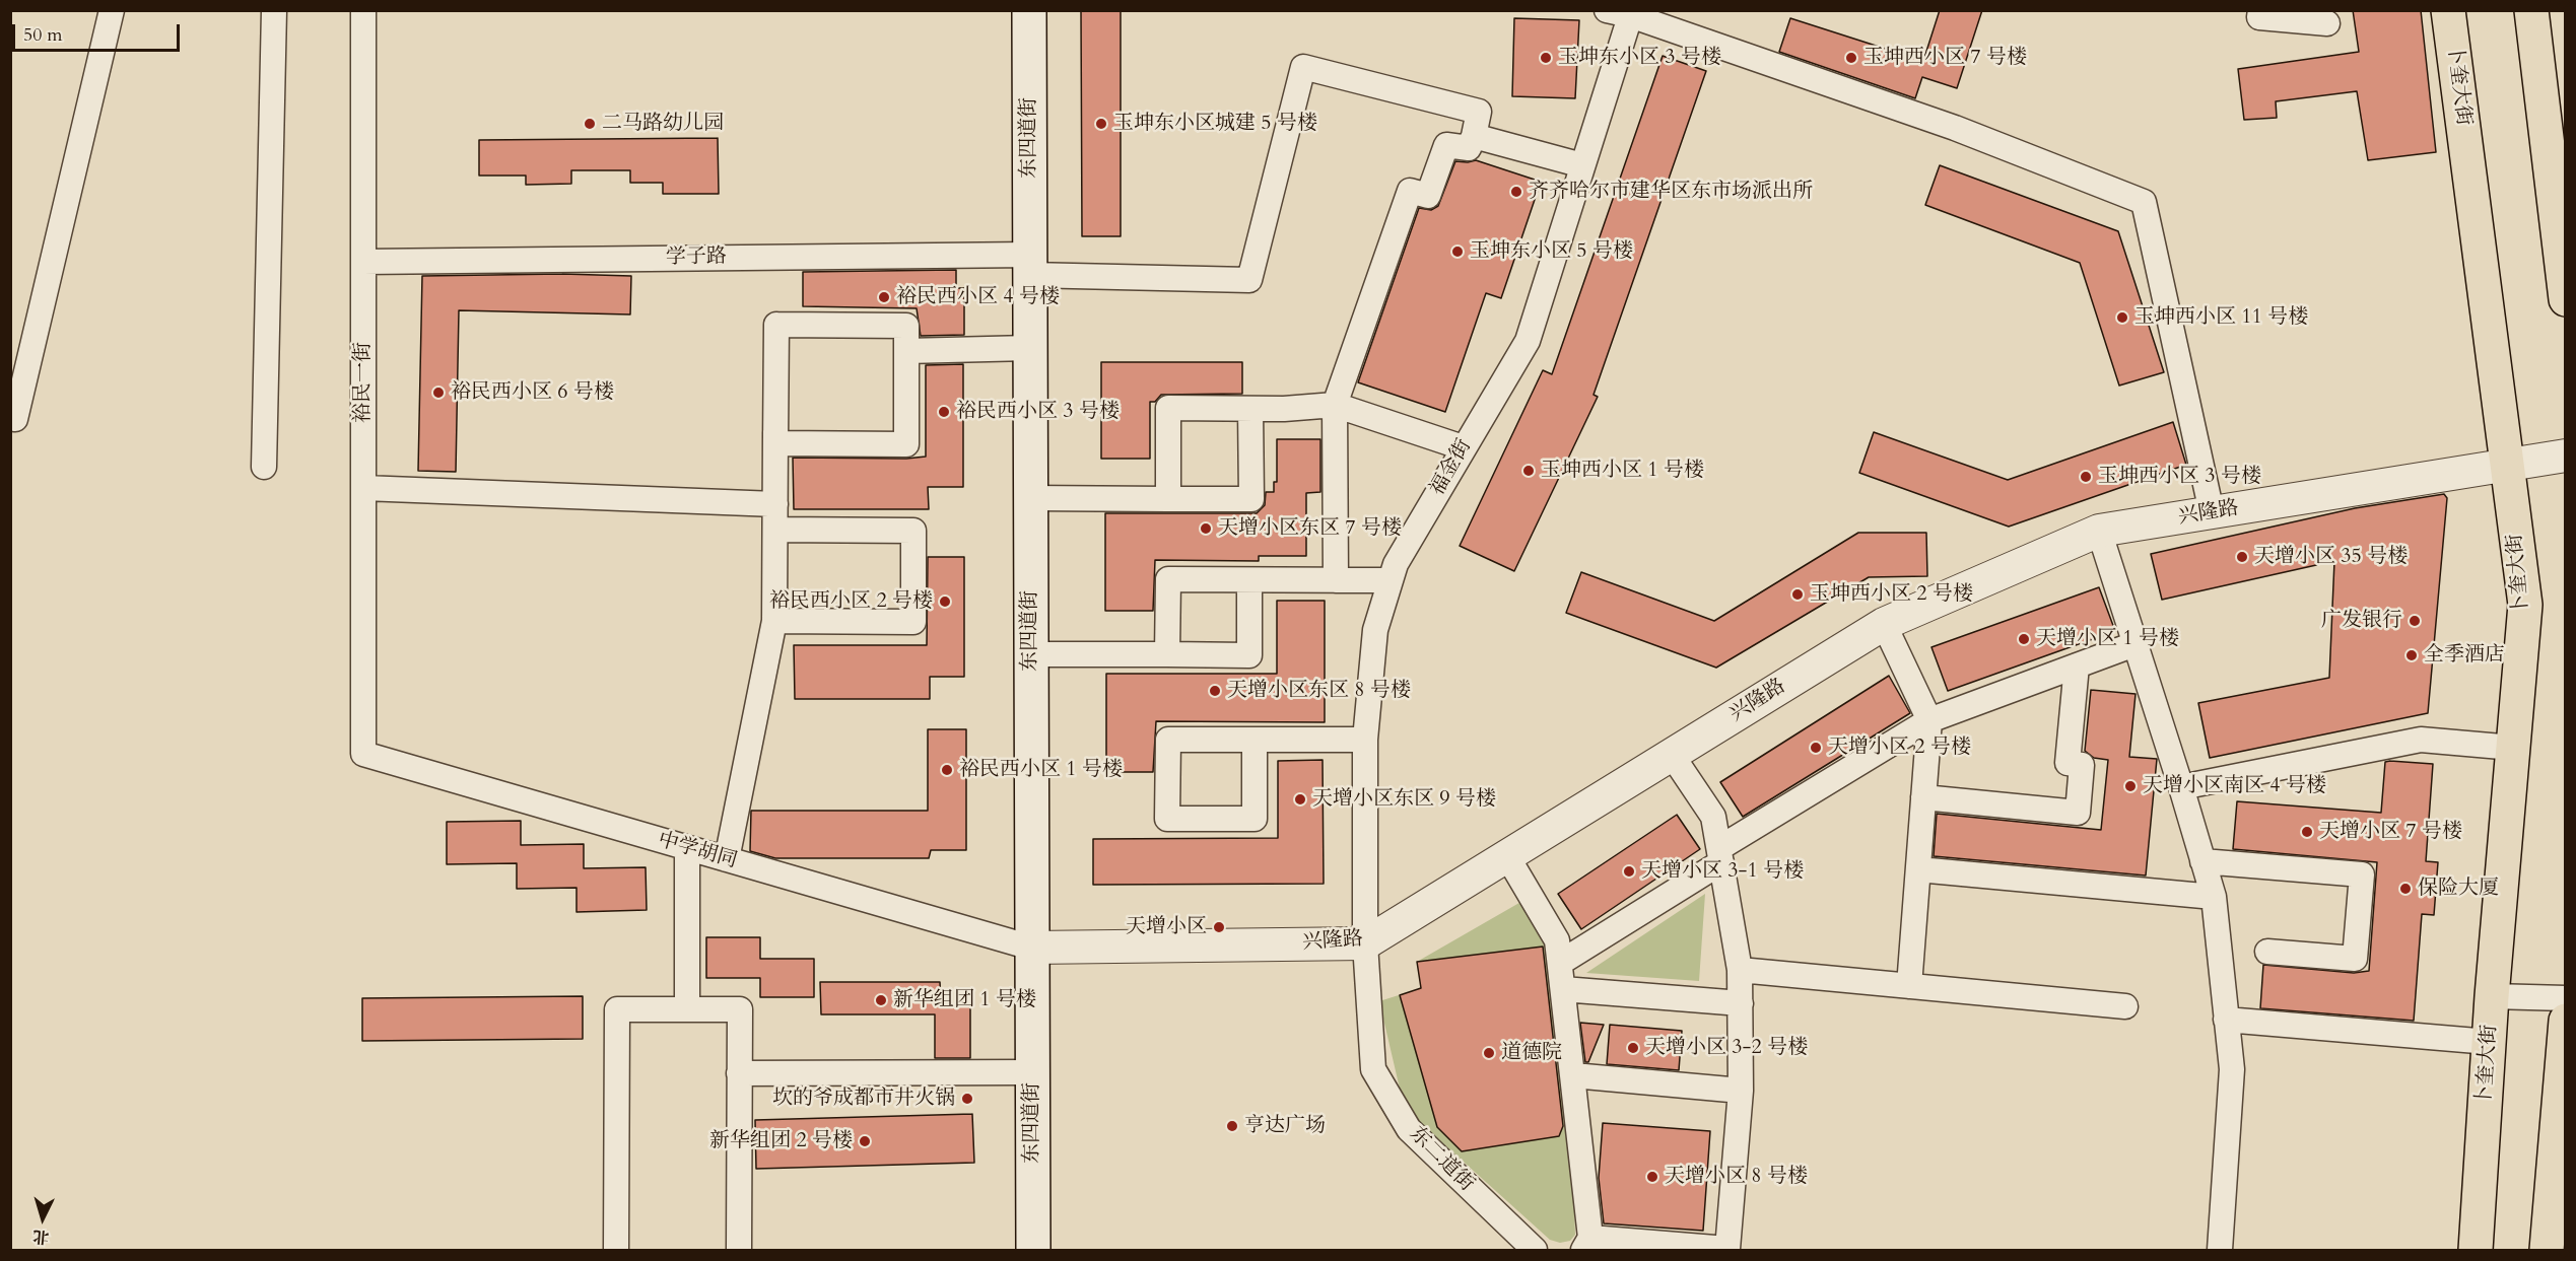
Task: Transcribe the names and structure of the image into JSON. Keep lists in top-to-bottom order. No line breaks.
{"streets":{"main road":["卜奎大街","东四道街"],"street":["学子路","裕民一街","福金街","兴隆路","中学胡同","东二道街"]},"crossings":[["卜奎大街","兴隆路"],["东四道街","学子路"],["东四道街","兴隆路"],["东四道街","中学胡同"],["学子路","裕民一街"],["裕民一街","中学胡同"],["福金街","兴隆路"],["福金街","东二道街"],["兴隆路","中学胡同"],["兴隆路","东二道街"]],"places":["玉坤东小区 3 号楼","玉坤西小区 7 号楼","二马路幼儿园","玉坤东小区城建 5 号楼","齐齐哈尔市建华区东市场派出所","玉坤东小区 5 号楼","裕民西小区 4 号楼","玉坤西小区 11 号楼","裕民西小区 6 号楼","裕民西小区 3 号楼","玉坤西小区 1 号楼","玉坤西小区 3 号楼","天增小区东区 7 号楼","天增小区 35 号楼","玉坤西小区 2 号楼","裕民西小区 2 号楼","广发银行","天增小区 1 号楼","全季酒店","天增小区东区 8 号楼","天增小区 2 号楼","裕民西小区 1 号楼","天增小区南区 4 号楼","天增小区东区 9 号楼","天增小区 7 号楼","天增小区 3-1 号楼","保险大厦","天增小区","新华组团 1 号楼","天增小区 3-2 号楼","道德院","坎的爷成都市井火锅","亨达广场","新华组团 2 号楼","天增小区 8 号楼"],"scale_bar":"50 m","north":"bottom"}
